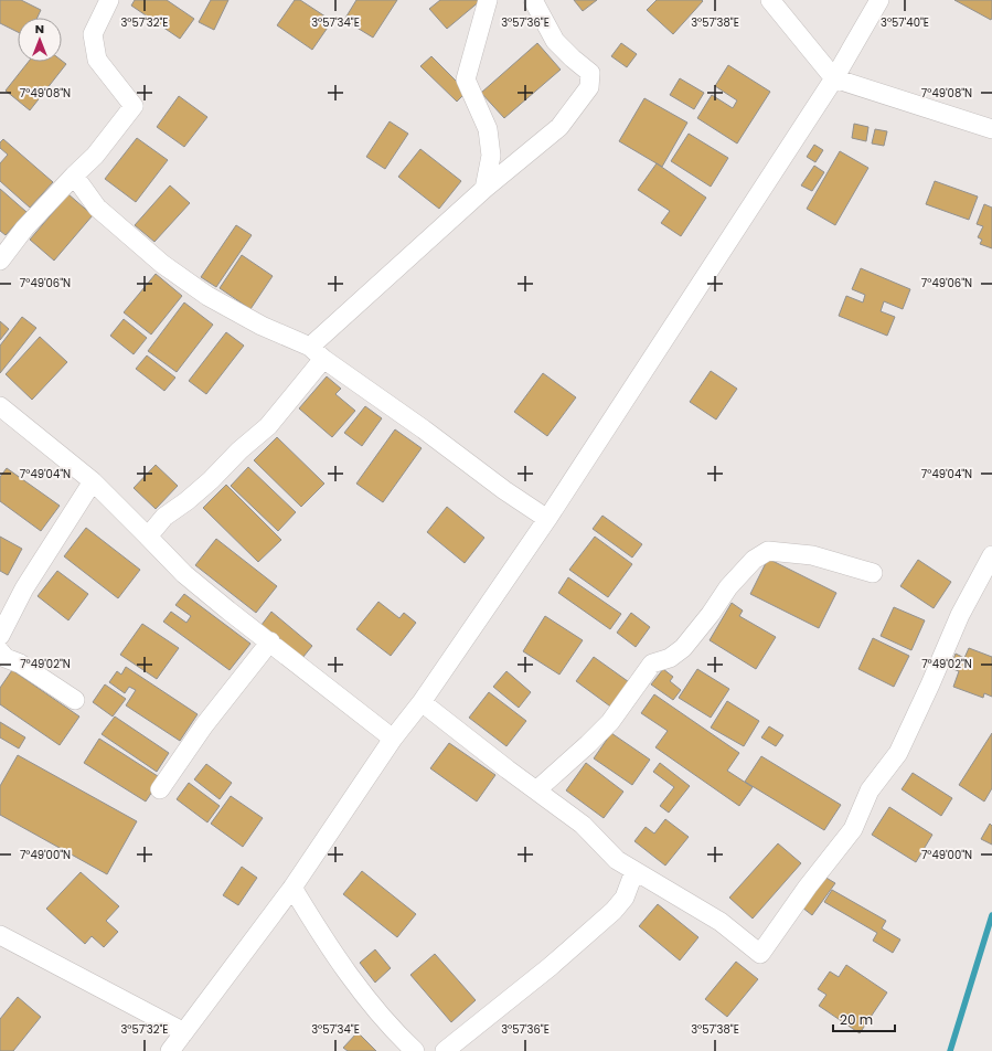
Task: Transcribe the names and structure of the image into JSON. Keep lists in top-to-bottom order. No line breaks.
{"scale_bar":"20 m","north":"top","coordinates":["3°57'32\"E","3°57'34\"E","3°57'36\"E","3°57'38\"E","3°57'40\"E","7°49'08\"N","7°49'06\"N","7°49'04\"N","7°49'02\"N","7°49'00\"N"]}
